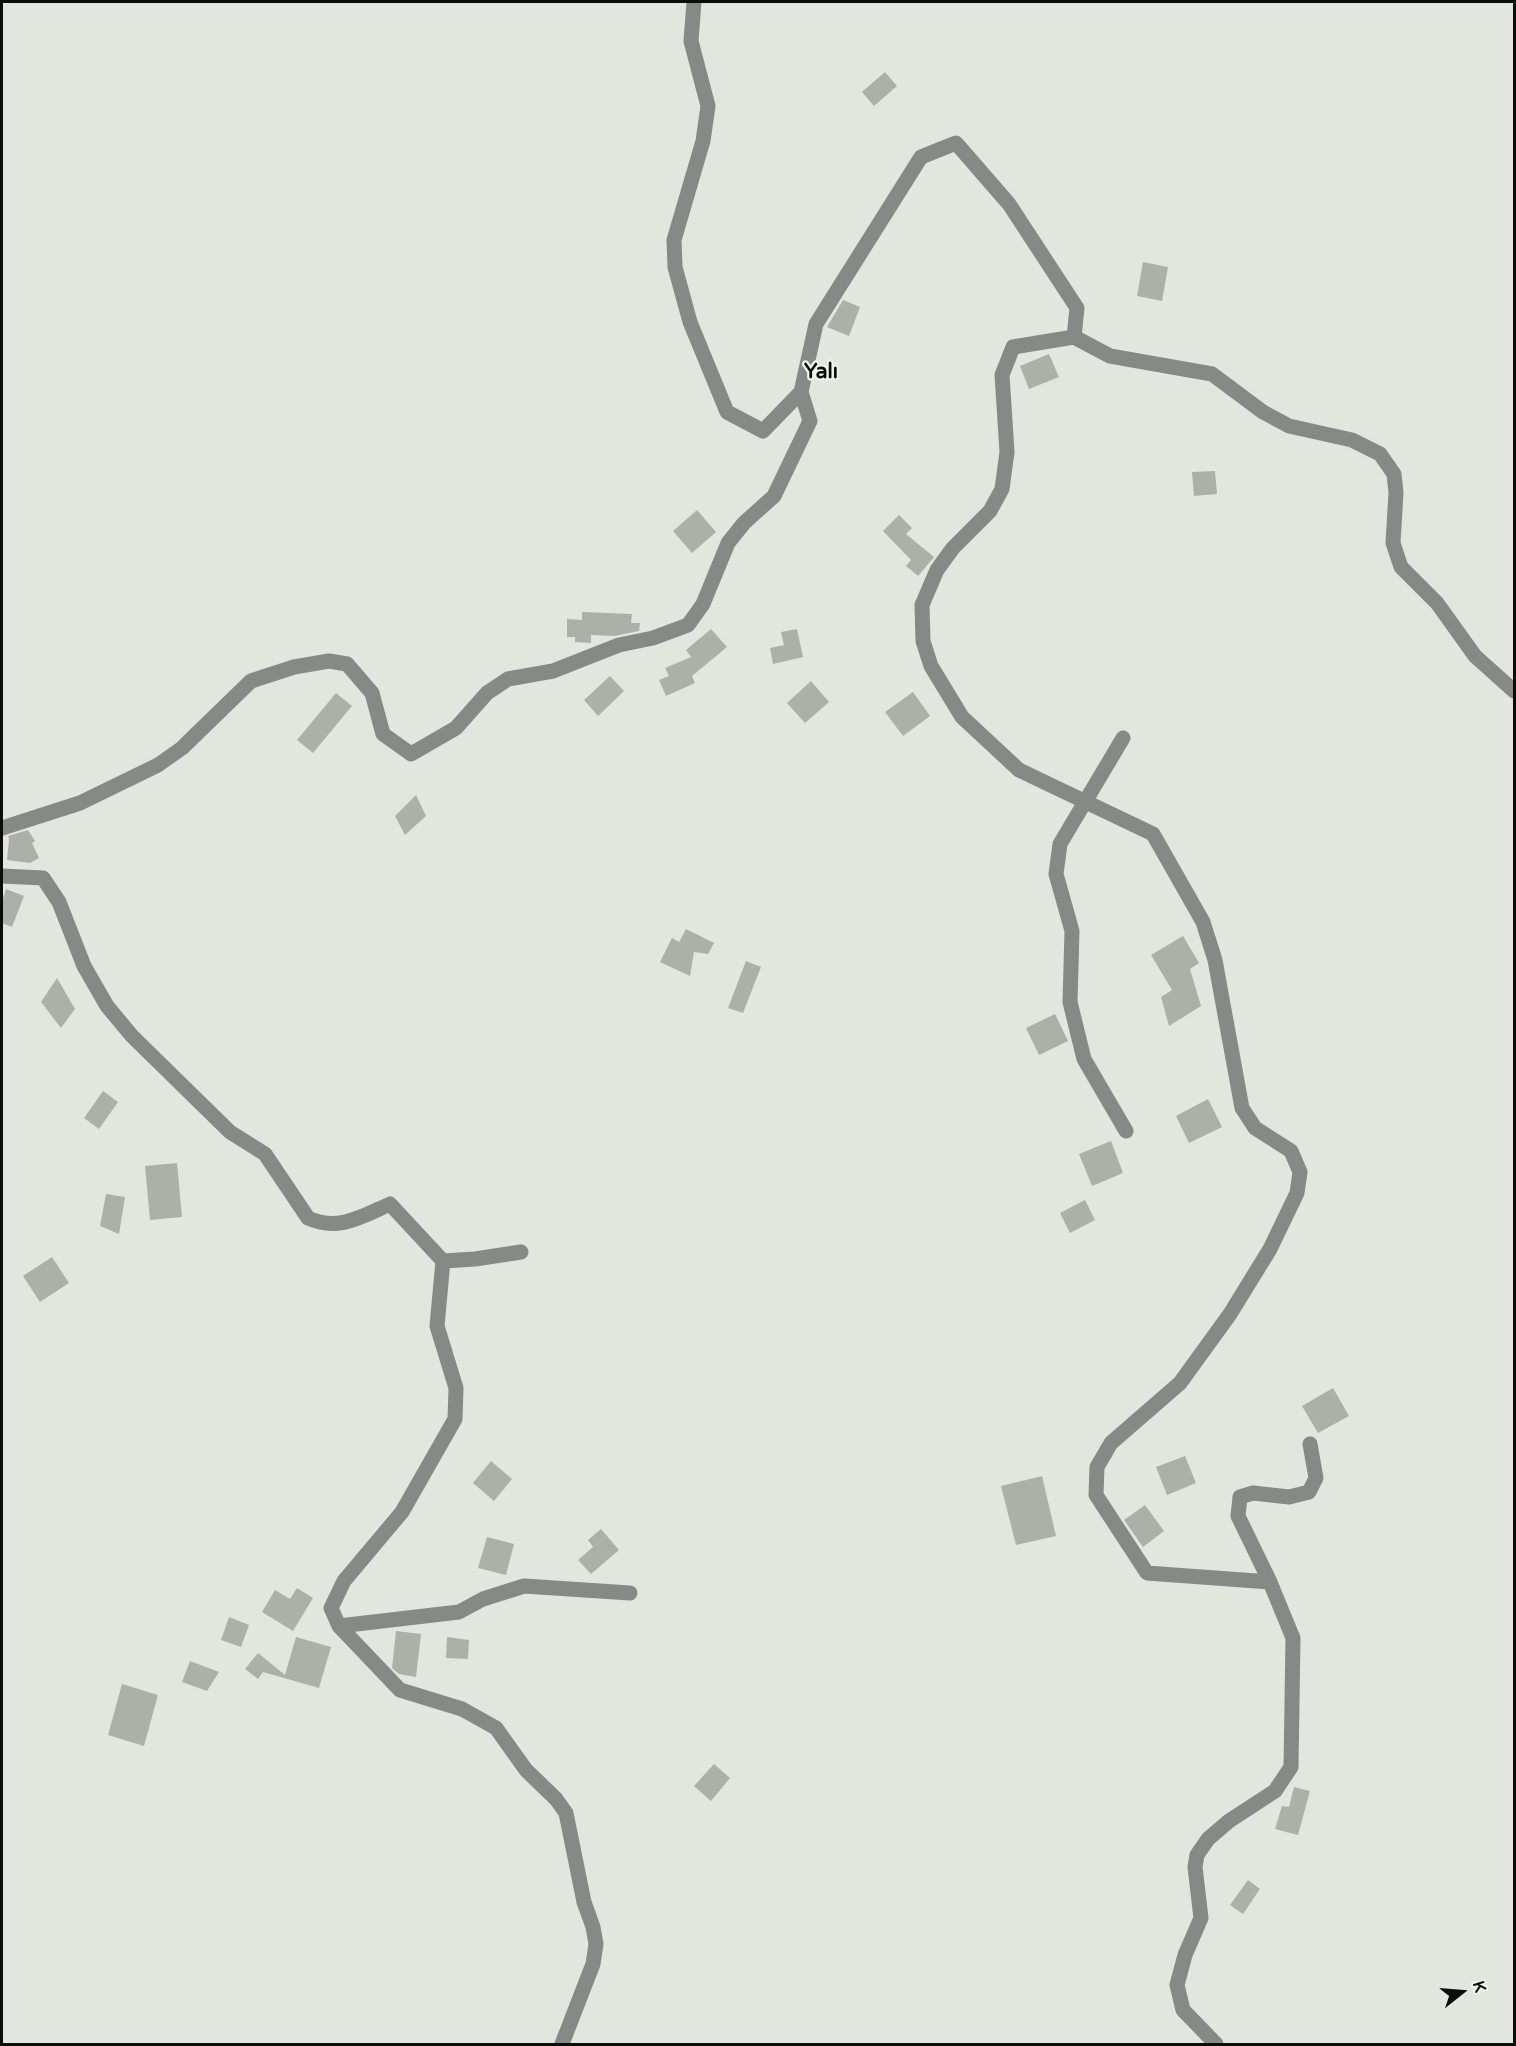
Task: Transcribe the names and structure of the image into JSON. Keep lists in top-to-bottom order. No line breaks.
{"districts":["Yalı"],"north":"right"}
